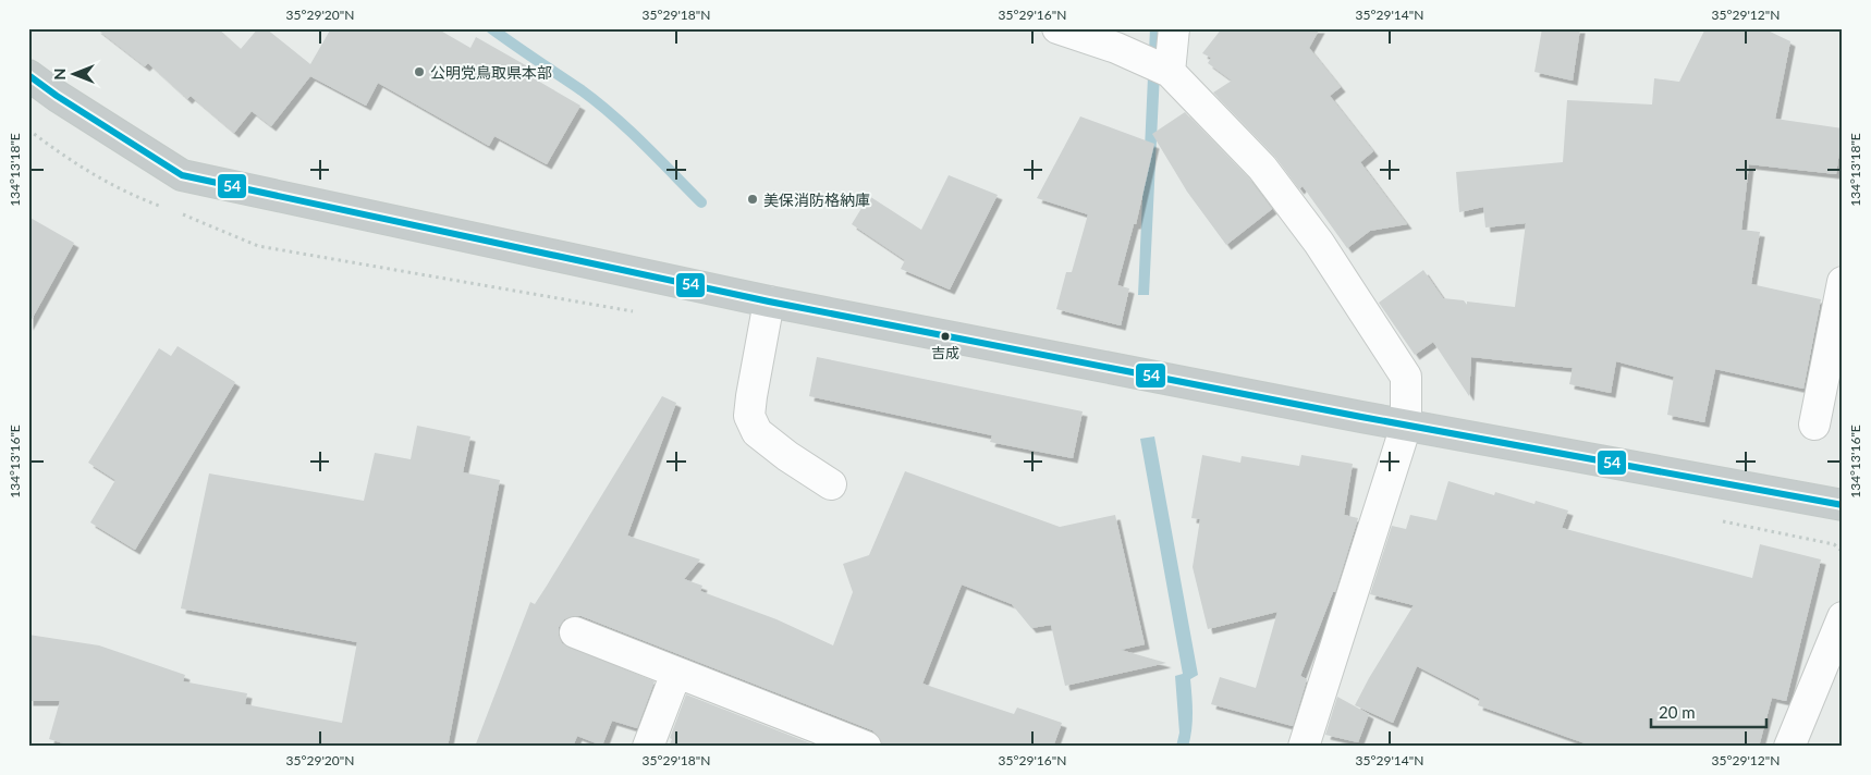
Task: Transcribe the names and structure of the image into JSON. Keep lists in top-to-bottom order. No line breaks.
{"places":["公明党鳥取県本部","美保消防格納庫","吉成"],"lines":["transit line 54"],"scale_bar":"20 m","north":"left","coordinates":["35°29'20\"N","35°29'18\"N","35°29'16\"N","35°29'14\"N","35°29'12\"N","134°13'18\"E","134°13'16\"E"]}
